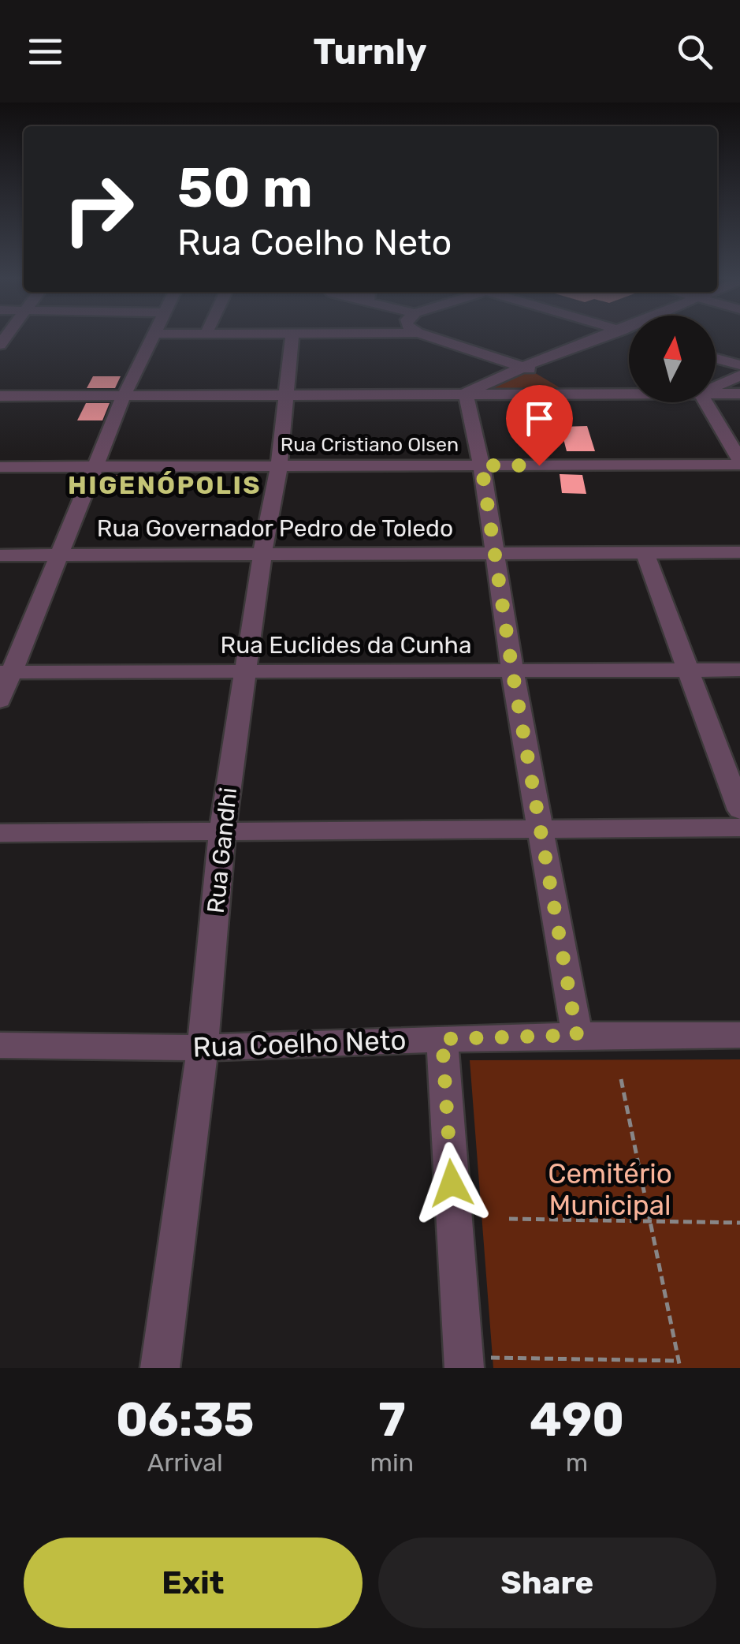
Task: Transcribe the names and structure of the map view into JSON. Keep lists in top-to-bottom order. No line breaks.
{"streets":{"street":["Rua Cristiano Olsen","Rua Governador Pedro de Toledo","Rua Euclides da Cunha","Rua Gandhi","Rua Coelho Neto"]},"crossings":[["Rua Cristiano Olsen","Rua Gandhi"],["Rua Governador Pedro de Toledo","Rua Gandhi"],["Rua Euclides da Cunha","Rua Gandhi"],["Rua Gandhi","Rua Coelho Neto"]],"districts":["HIGENÓPOLIS"],"parks":["Cemitério Municipal"],"north":"top","page":{"header":"Turnly","turn":["50 m","Rua Coelho Neto"],"eta":["06:35","Arrival","7","min","490","m"],"buttons":["Exit","Share"]}}
